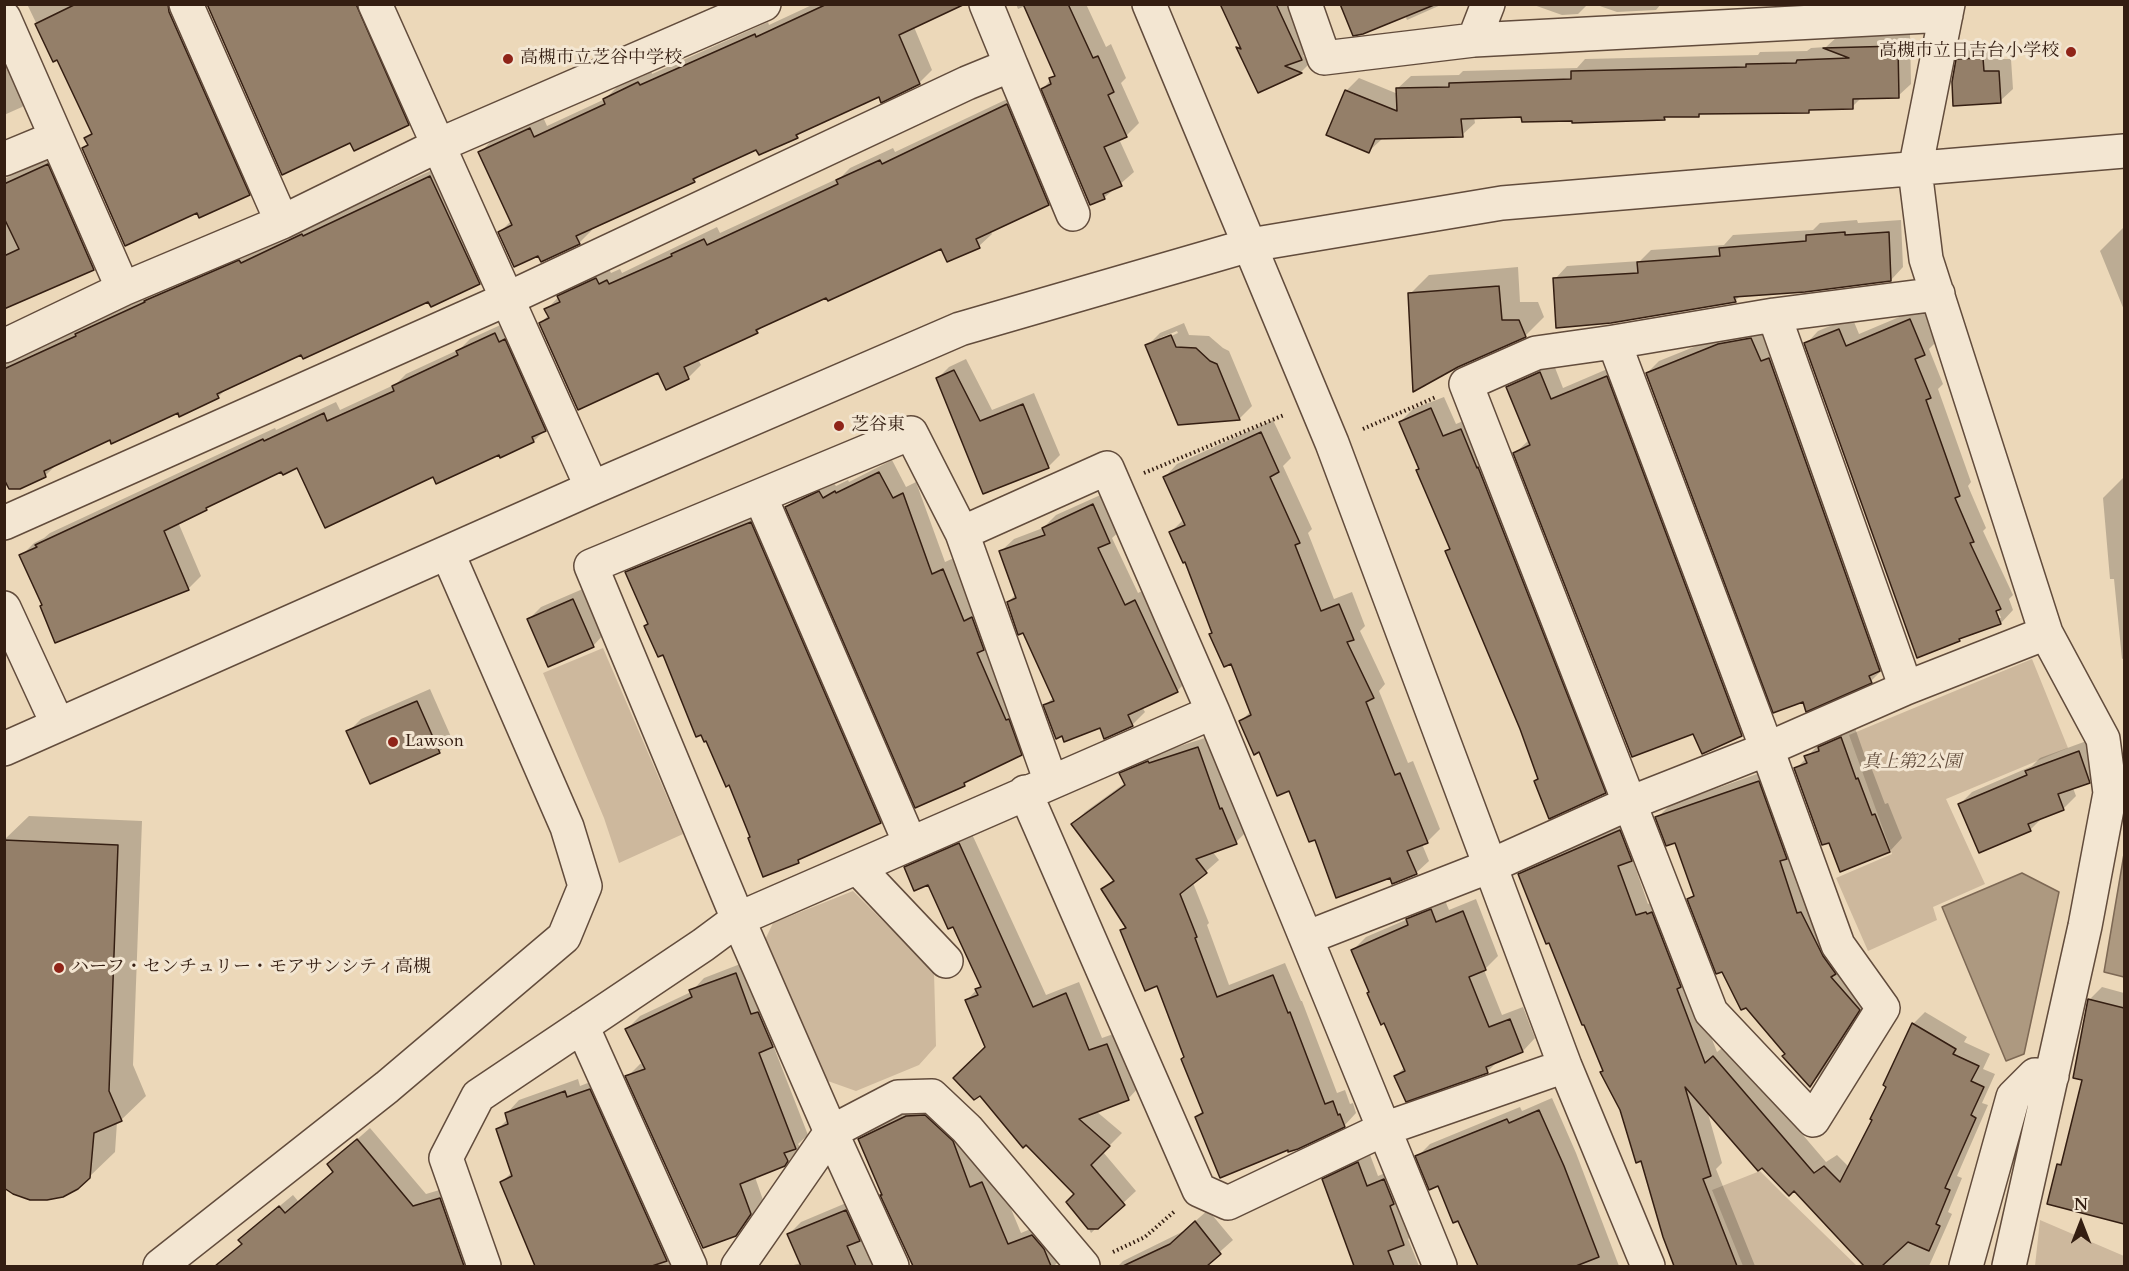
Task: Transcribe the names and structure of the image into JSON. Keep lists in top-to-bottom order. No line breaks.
{"parks":["真上第2公園"],"places":["高槻市立日吉台小学校","高槻市立芝谷中学校","芝谷東","Lawson","ハーフ・センチュリー・モアサンシティ高槻"],"north":"top"}
